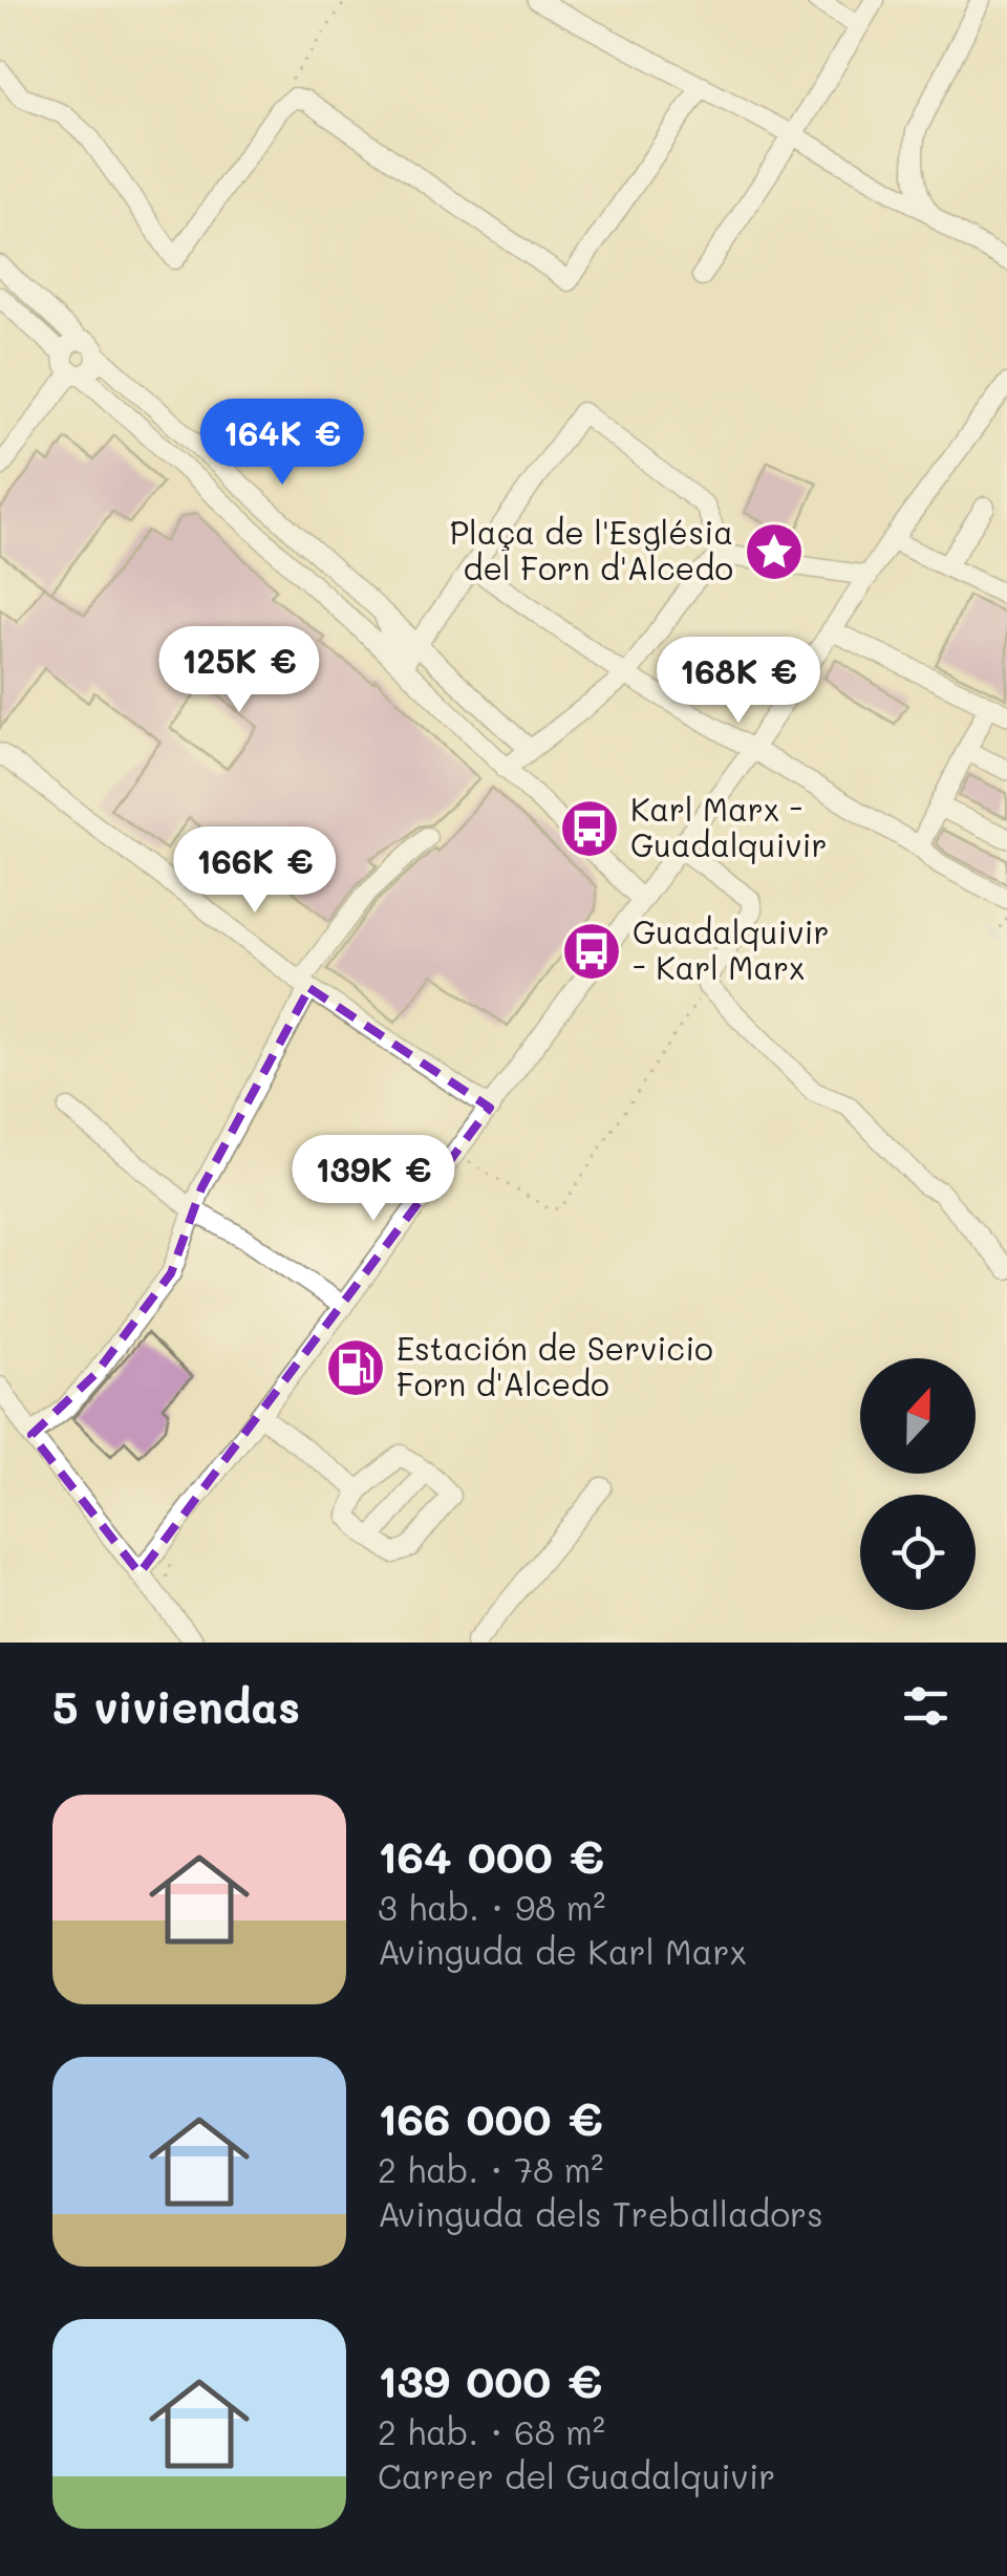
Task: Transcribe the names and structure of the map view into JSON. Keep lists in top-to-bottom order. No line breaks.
{"places":{"place":["Plaça de l'Església del Forn d'Alcedo"],"bus stop":["Karl Marx - Guadalquivir","Guadalquivir - Karl Marx"],"fuel station":["Estación de Servicio Forn d'Alcedo"]},"north":"top","page":{"price":["164K €","125K €","168K €","166K €","139K €"],"heading":"5 viviendas","list":[{"name":"164 000 €","note":"3 hab. · 98 m² · Avinguda de Karl Marx"},{"name":"166 000 €","note":"2 hab. · 78 m² · Avinguda dels Treballadors"},{"name":"139 000 €","note":"2 hab. · 68 m² · Carrer del Guadalquivir"}]}}
